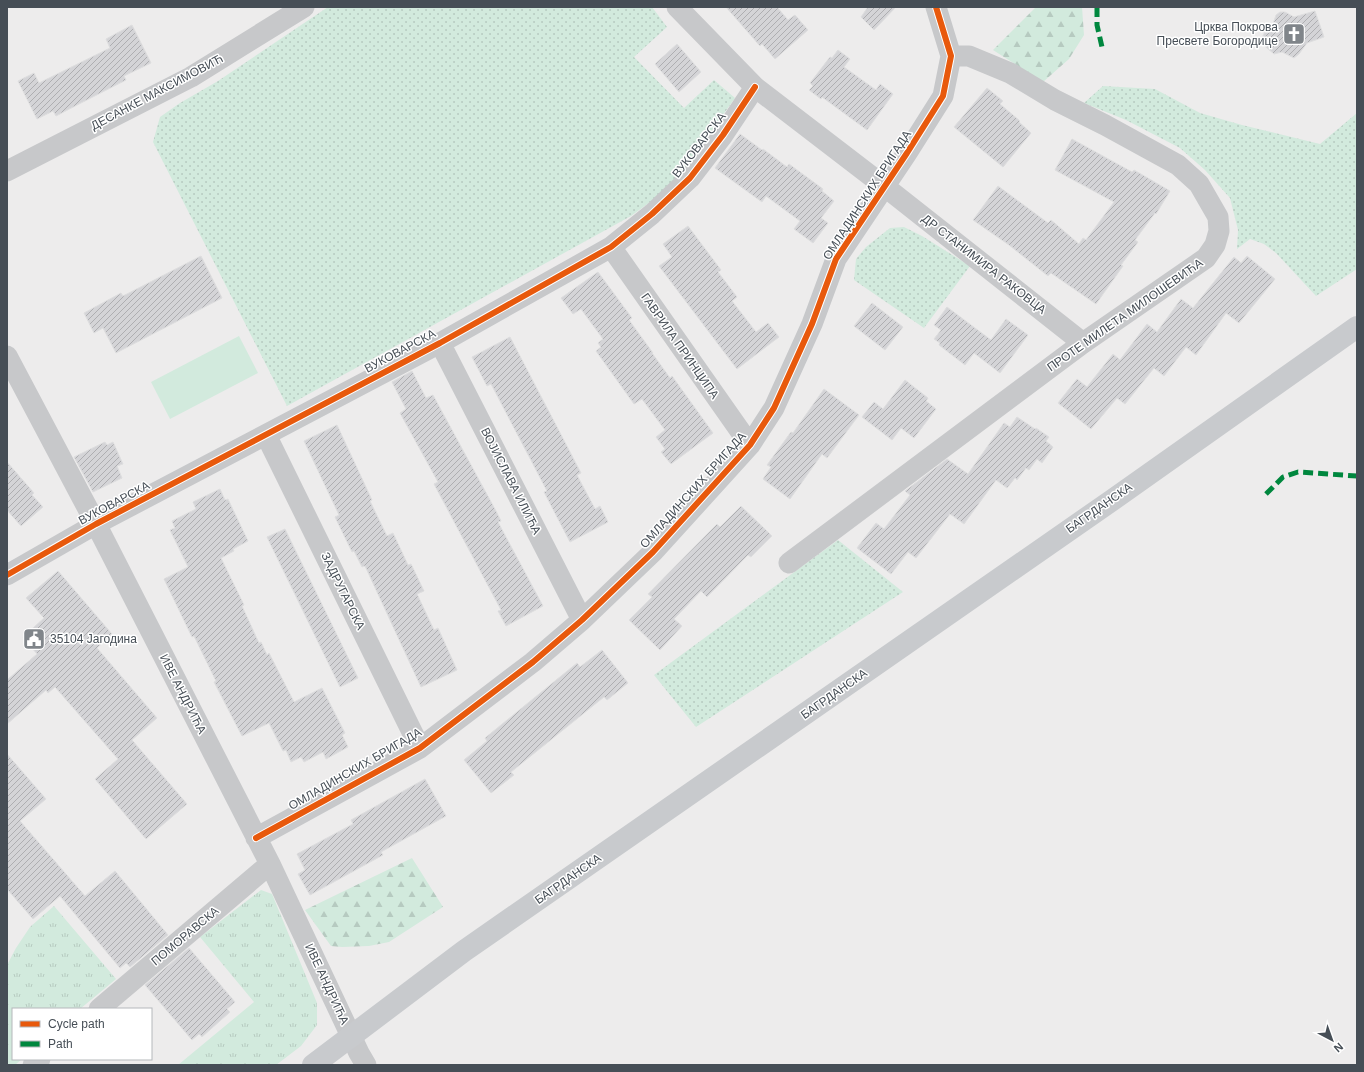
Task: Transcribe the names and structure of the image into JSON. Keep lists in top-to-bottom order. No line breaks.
{"streets":{"main road":["БАГРДАНСКА"],"street":["ДЕСАНКЕ МАКСИМОВИЋ","ВУКОВАРСКА","ОМЛАДИНСКИХ БРИГАДА","ДР СТАНИМИРА РАКОВЦА","ПРОТЕ МИЛЕТА МИЛОШЕВИЋА","ГАВРИЛА ПРИНЦИПА","ВОЈИСЛАВА ИЛИЋА","ЗАДРУГАРСКА","ИВЕ АНДРИЋА","ПОМОРАВСКА"]},"crossings":[["ВУКОВАРСКА","ГАВРИЛА ПРИНЦИПА"],["ВУКОВАРСКА","ВОЈИСЛАВА ИЛИЋА"],["ВУКОВАРСКА","ЗАДРУГАРСКА"],["ВУКОВАРСКА","ИВЕ АНДРИЋА"],["ОМЛАДИНСКИХ БРИГАДА","ДР СТАНИМИРА РАКОВЦА"],["ОМЛАДИНСКИХ БРИГАДА","ПРОТЕ МИЛЕТА МИЛОШЕВИЋА"],["ОМЛАДИНСКИХ БРИГАДА","ГАВРИЛА ПРИНЦИПА"],["ОМЛАДИНСКИХ БРИГАДА","ВОЈИСЛАВА ИЛИЋА"],["ОМЛАДИНСКИХ БРИГАДА","ЗАДРУГАРСКА"],["ОМЛАДИНСКИХ БРИГАДА","ИВЕ АНДРИЋА"],["ДР СТАНИМИРА РАКОВЦА","ПРОТЕ МИЛЕТА МИЛОШЕВИЋА"],["БАГРДАНСКА","ИВЕ АНДРИЋА"],["ИВЕ АНДРИЋА","ПОМОРАВСКА"]],"places":{"church":["Црква Покрова Пресвете Богородице"],"public building":["35104 Јагодина"]},"legend":["Cycle path","Path"],"north":"bottom right"}
